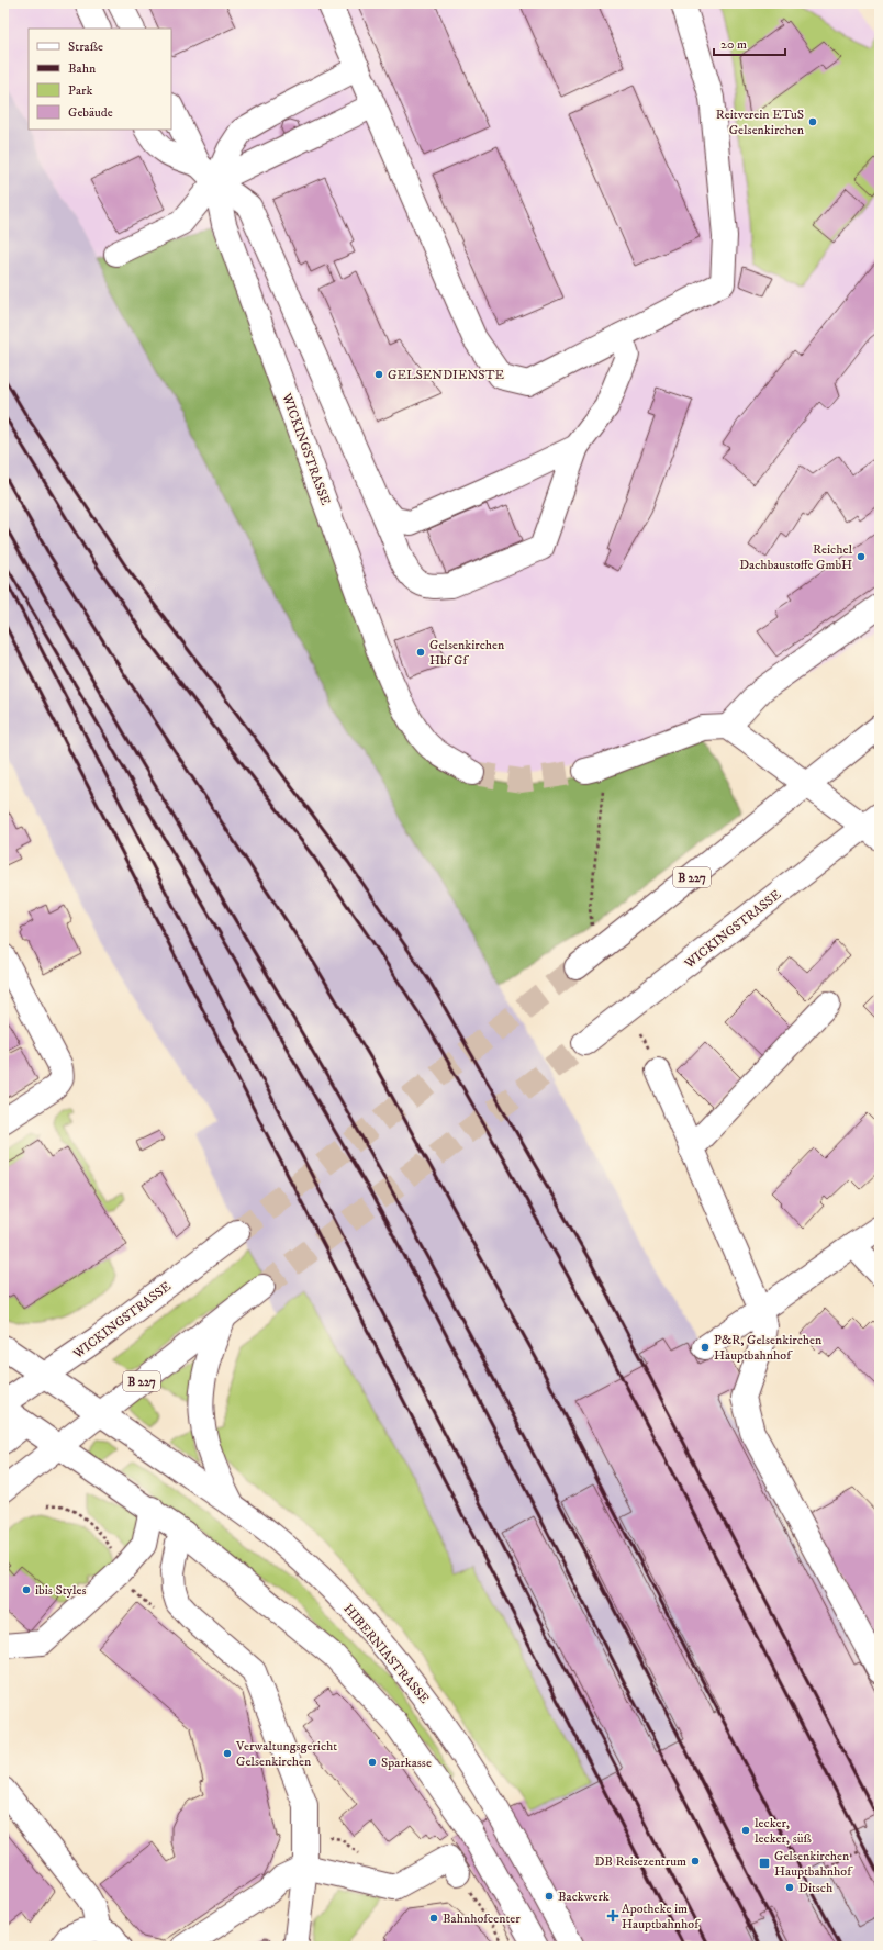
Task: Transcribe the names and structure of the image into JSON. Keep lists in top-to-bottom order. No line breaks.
{"streets":{"main road":["WICKINGSTRASSE","B 227","HIBERNIASTRASSE"]},"crossings":[["WICKINGSTRASSE","HIBERNIASTRASSE"],["B 227","HIBERNIASTRASSE"]],"places":{"other":["Reitverein ETuS Gelsenkirchen","GELSENDIENSTE","Reichel Dachbaustoffe GmbH","Gelsenkirchen Hbf Gf","P&R, Gelsenkirchen Hauptbahnhof","ibis Styles","Verwaltungsgericht Gelsenkirchen","Sparkasse","lecker, lecker, süß","DB Reisezentrum","Ditsch","Backwerk","Bahnhofcenter"],"transit":["Gelsenkirchen Hauptbahnhof"],"health":["Apotheke im Hauptbahnhof"]},"legend":["Straße","Bahn","Park","Gebäude"],"scale_bar":"20 m"}
